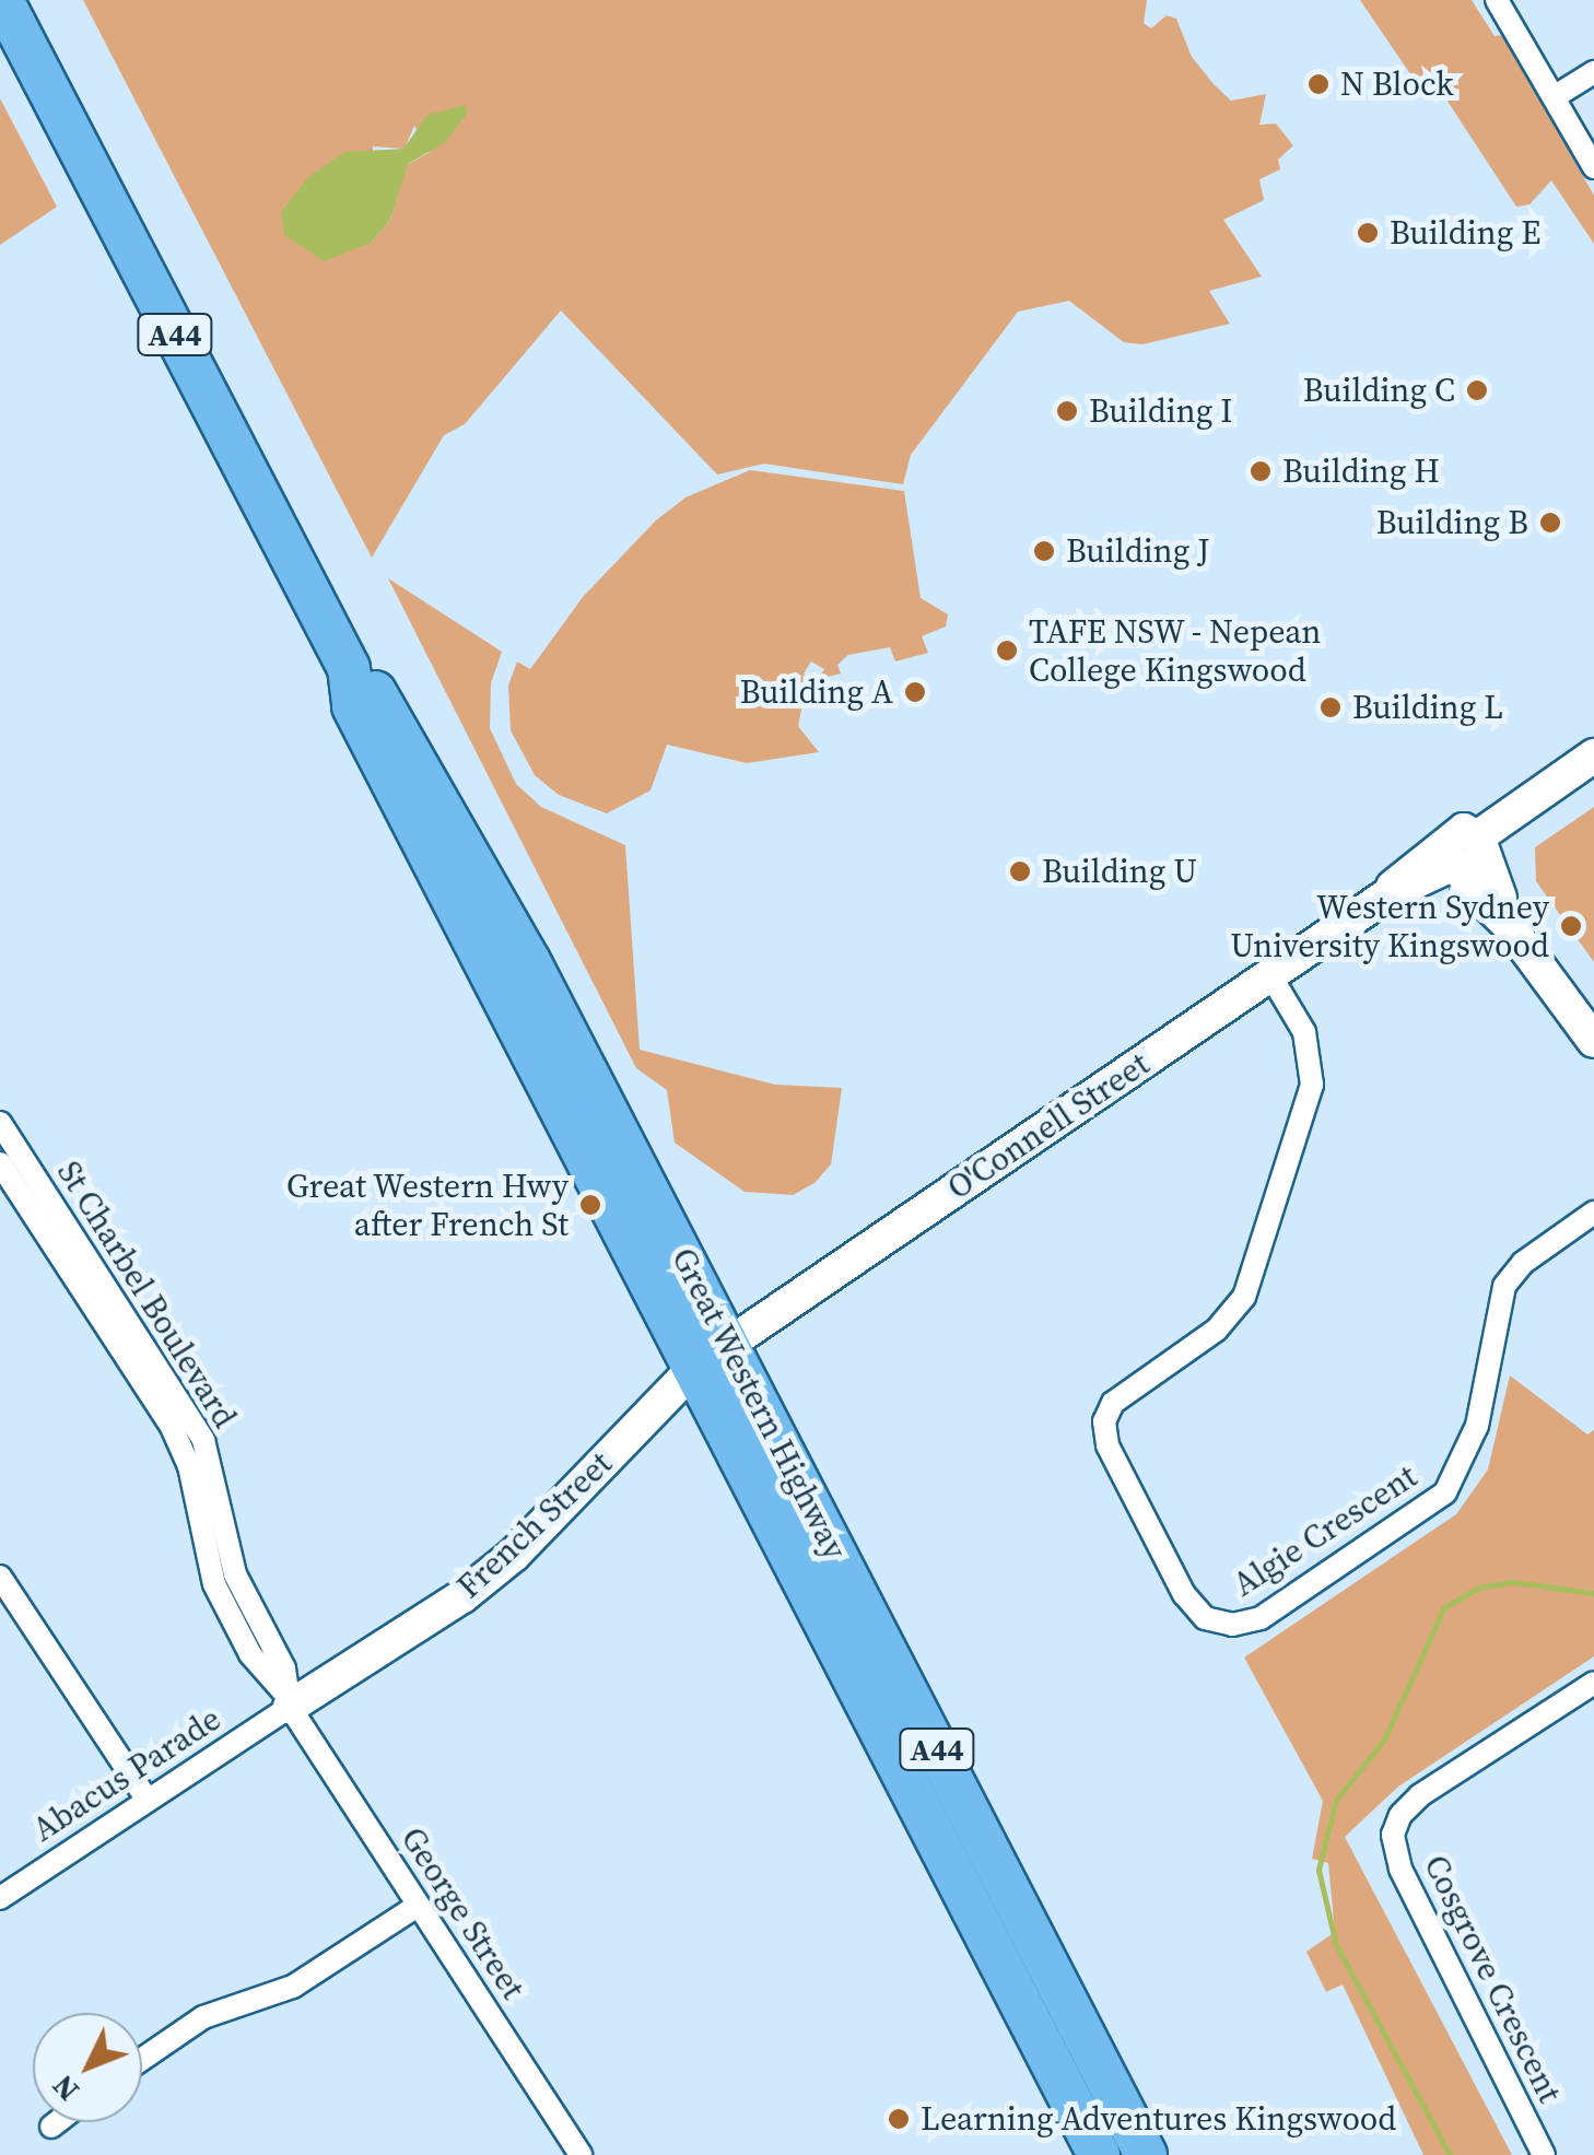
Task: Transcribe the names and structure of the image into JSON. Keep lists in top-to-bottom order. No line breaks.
{"streets":{"highway":["A44","Great Western Highway"],"street":["O'Connell Street","St Charbel Boulevard","French Street","Algie Crescent","Abacus Parade","George Street","Cosgrove Crescent"]},"crossings":[["O'Connell Street","Great Western Highway"],["O'Connell Street","French Street"],["O'Connell Street","Algie Crescent"],["St Charbel Boulevard","French Street"],["St Charbel Boulevard","Abacus Parade"],["St Charbel Boulevard","George Street"],["Great Western Highway","French Street"],["French Street","Abacus Parade"],["French Street","George Street"],["Abacus Parade","George Street"]],"places":["N Block","Building E","Building C","Building I","Building H","Building B","Building J","TAFE NSW - Nepean College Kingswood","Building A","Building L","Building U","Western Sydney University Kingswood","Great Western Hwy after French St","Learning Adventures Kingswood"],"north":"bottom left"}
